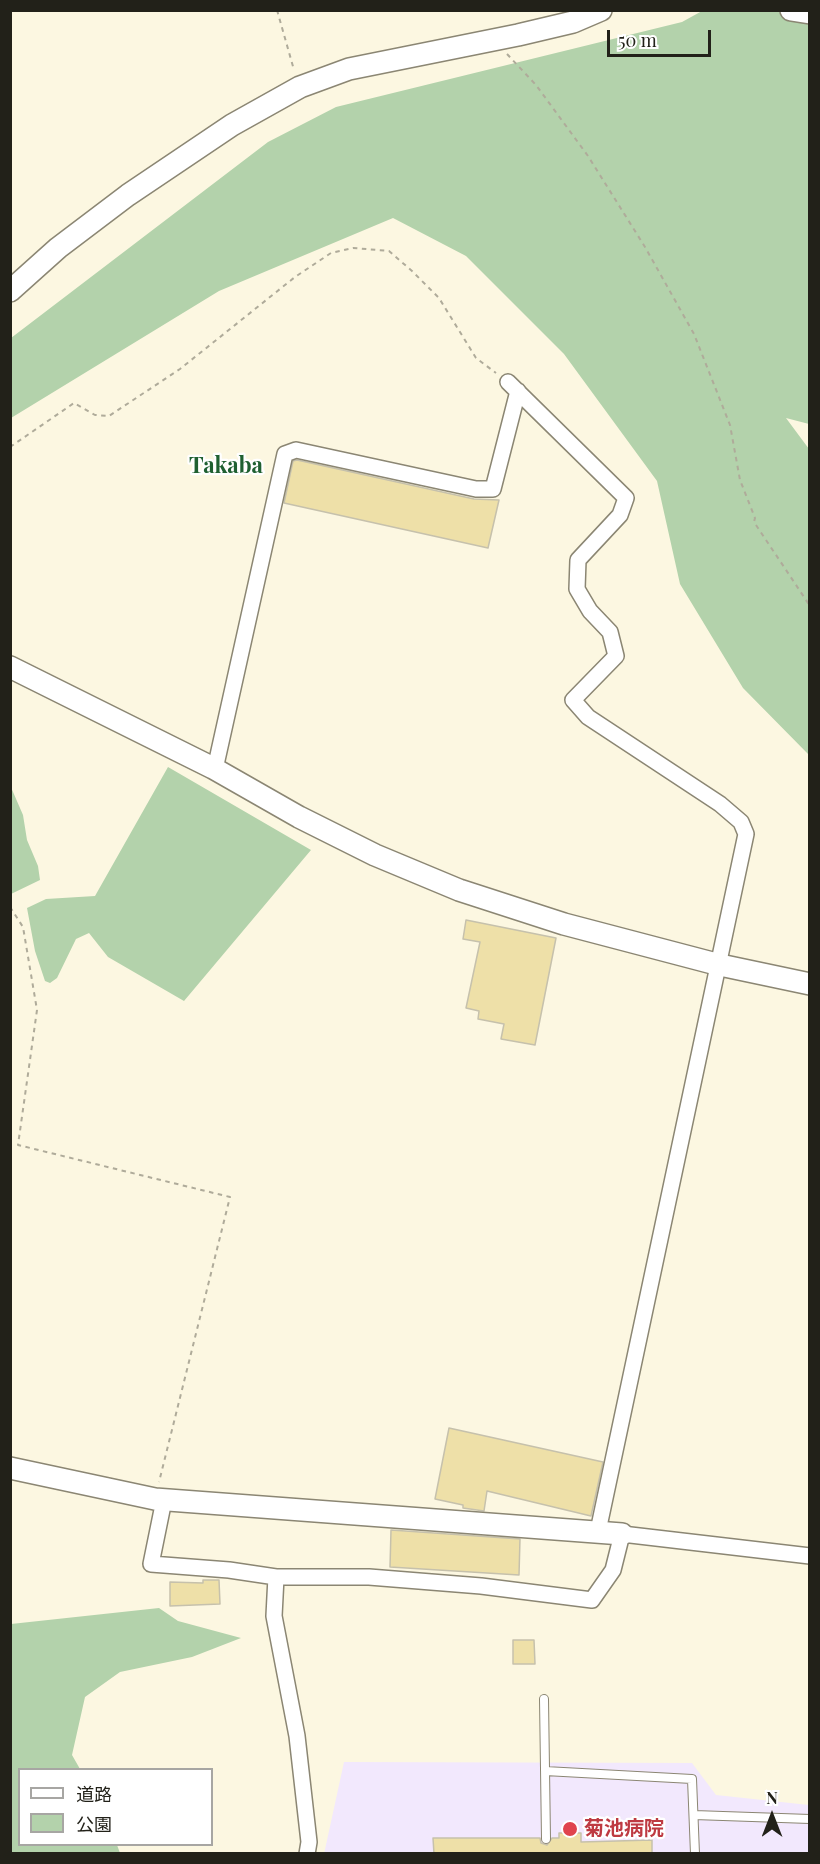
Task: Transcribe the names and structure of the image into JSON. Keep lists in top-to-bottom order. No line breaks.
{"districts":["Takaba"],"places":["菊池病院"],"legend":["道路","公園"],"scale_bar":"50 m","north":"top"}
